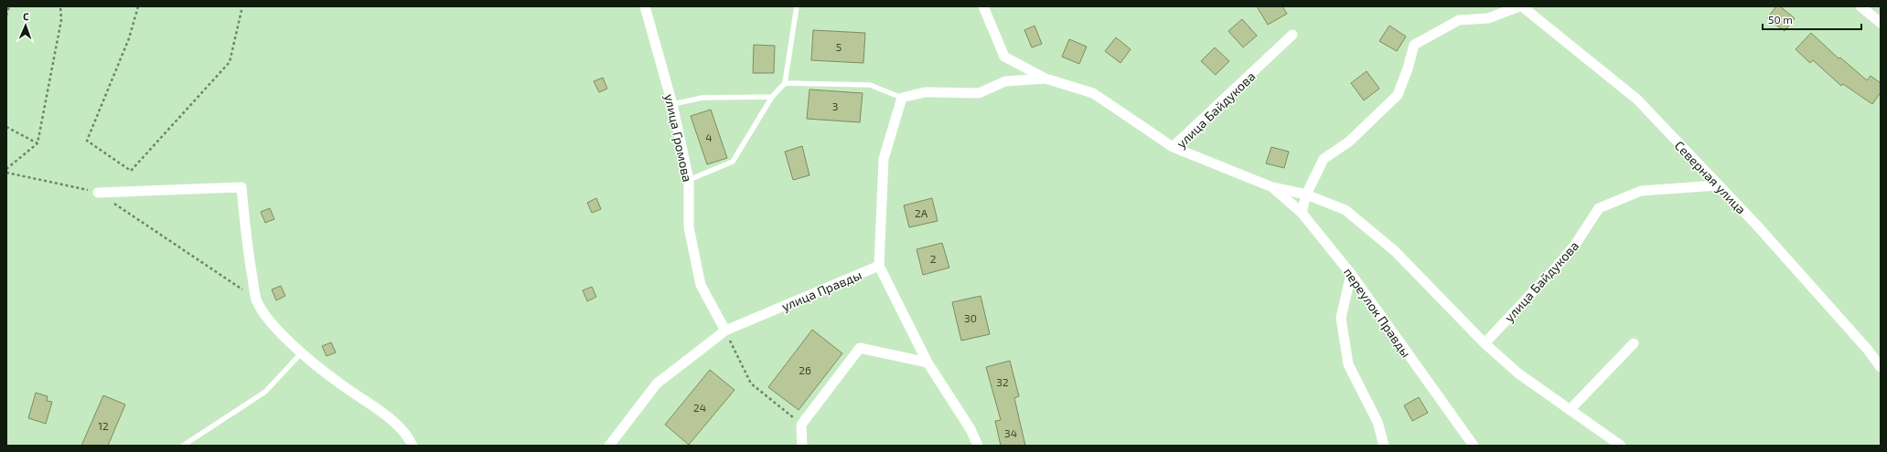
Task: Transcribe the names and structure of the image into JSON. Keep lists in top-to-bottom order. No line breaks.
{"streets":{"street":["улица Байдукова","улица Громова","Северная улица","улица Правды","переулок Правды"]},"crossings":[["улица Байдукова","Северная улица"],["улица Байдукова","переулок Правды"],["улица Громова","улица Правды"]],"house_numbers":["5","3","4","2А","2","30","26","32","24","12","34"],"scale_bar":"50 m","north":"top"}
